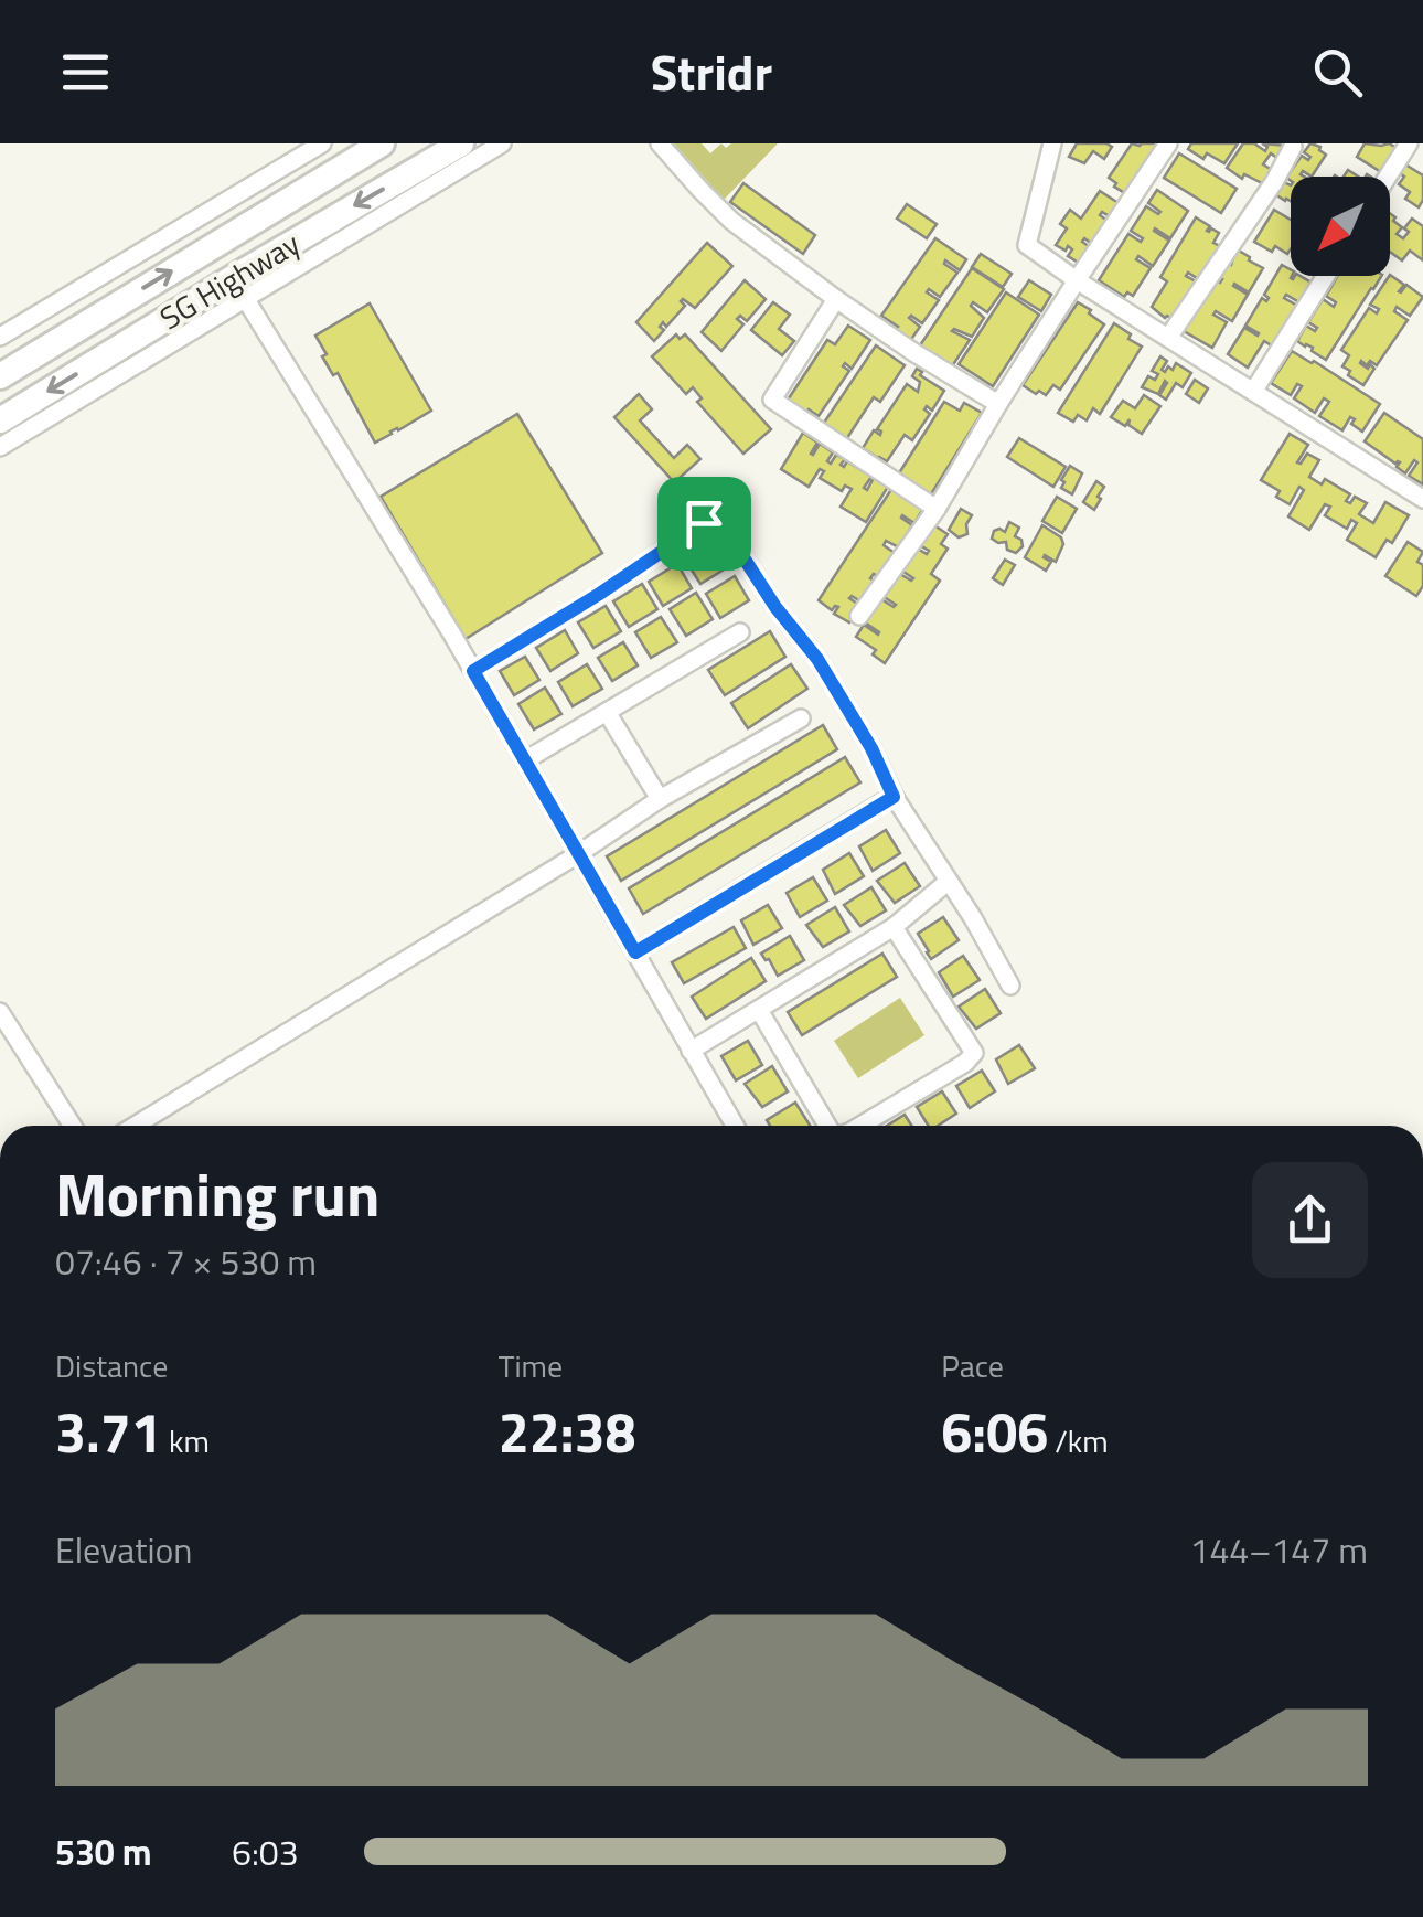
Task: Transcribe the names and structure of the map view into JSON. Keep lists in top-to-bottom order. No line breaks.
{"streets":{"highway":["SG Highway"]},"north":"bottom left","page":{"header":"Stridr","heading":["Morning run","07:46 · 7 × 530 m"],"stats":[["Distance","3.71 km"],["Time","22:38"],["Pace","6:06 /km"]],"chart":["Elevation","144–147 m"],"list":[{"name":"530 m","note":"6:03"}]}}
